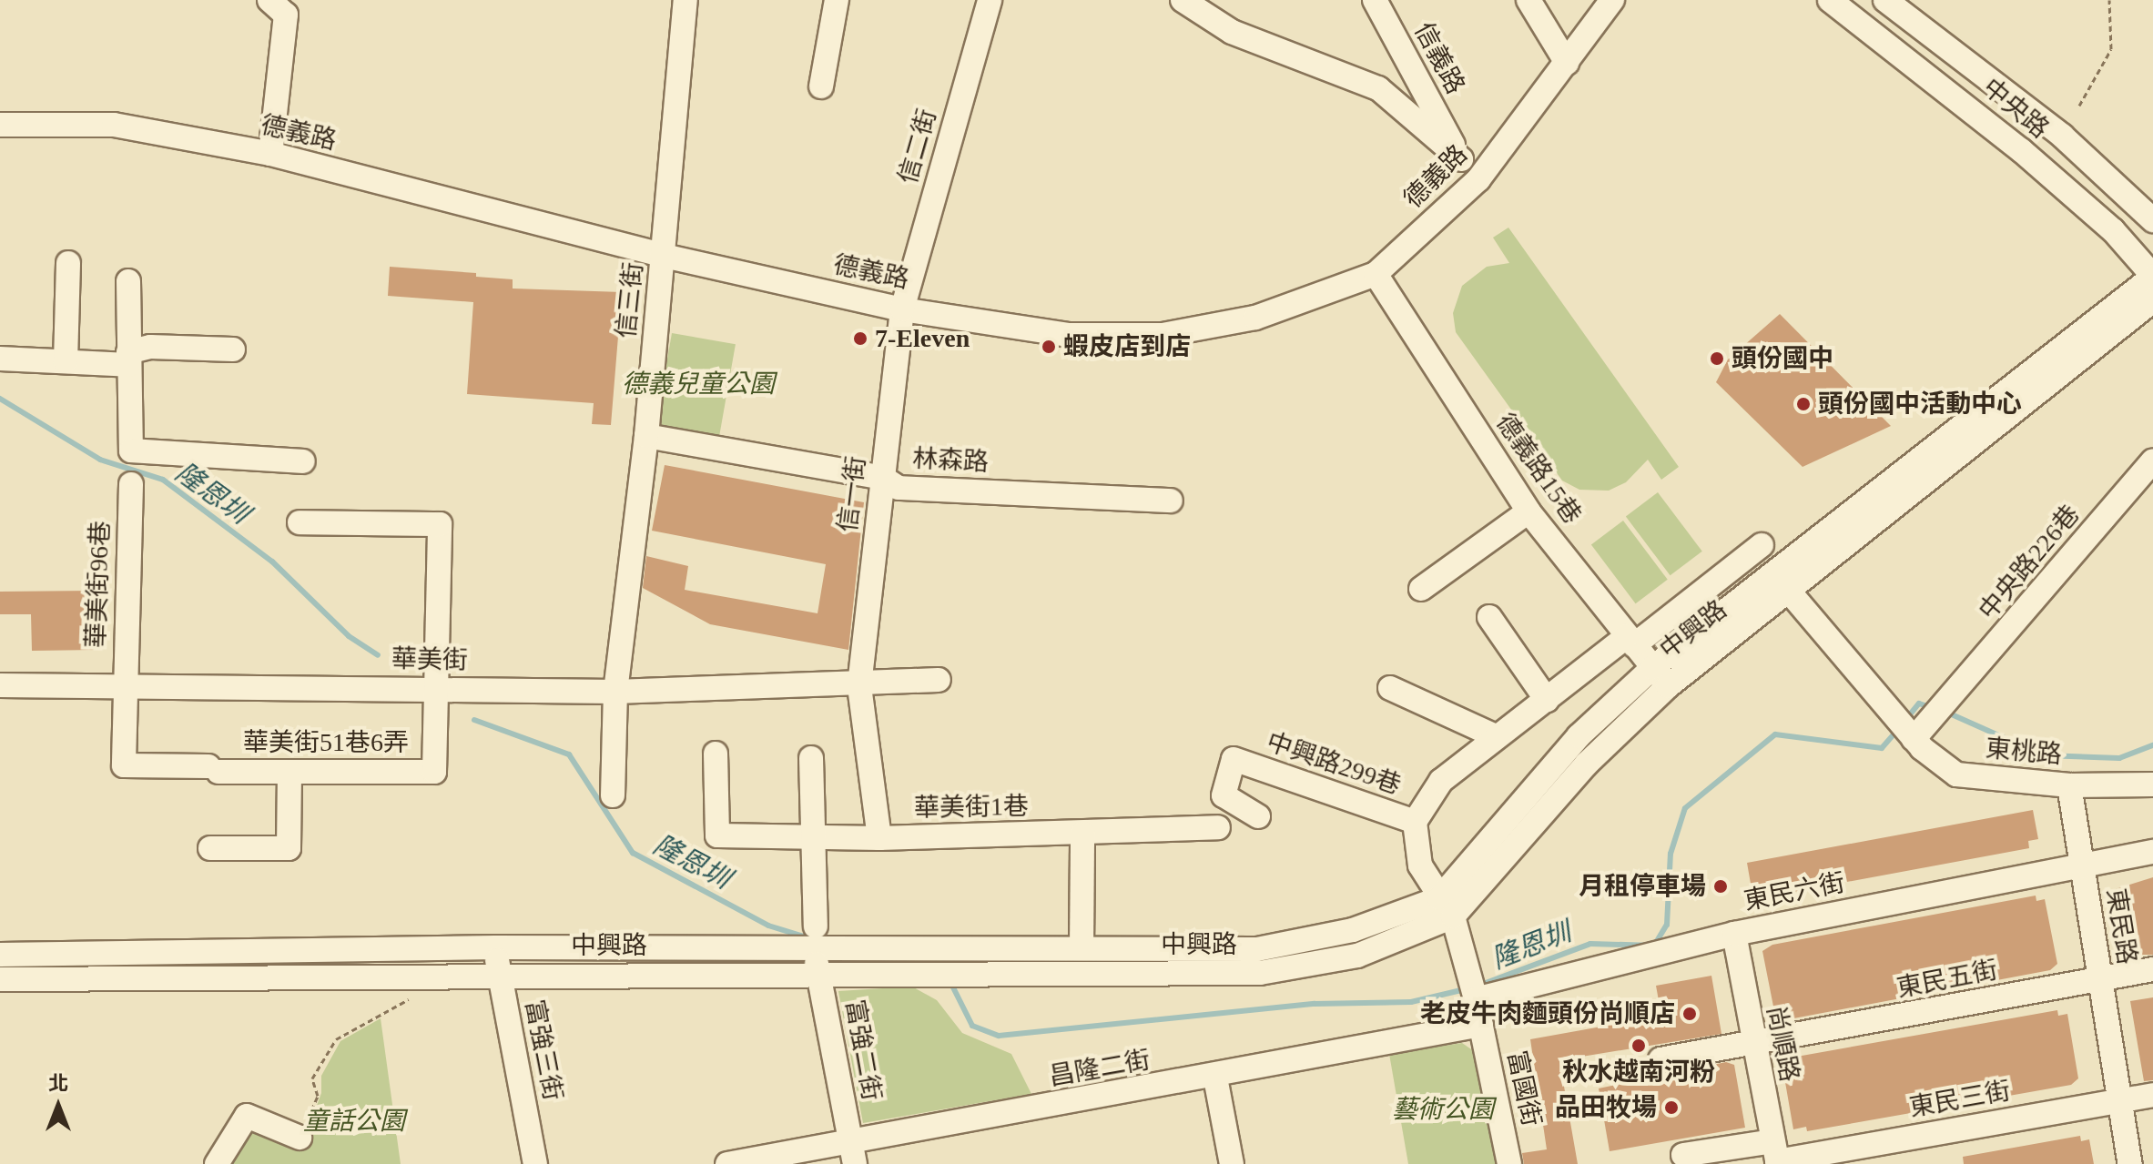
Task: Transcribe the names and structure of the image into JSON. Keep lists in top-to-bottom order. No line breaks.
{"streets":{"street":["信義路","中央路","德義路","信二街","信三街","林森路","德義路15巷","信一街","中央路226巷","華美街96巷","中興路","華美街","華美街51巷6弄","東桃路","中興路299巷","華美街1巷","東民六街","東民路","東民五街","尚順路","富強三街","富強二街","昌隆二街","富國街","東民三街"]},"crossings":[["信義路","德義路"],["中央路","中興路"],["德義路","信二街"],["德義路","信三街"],["德義路","德義路15巷"],["德義路","信一街"],["信二街","信一街"],["信三街","林森路"],["信三街","華美街"],["林森路","信一街"],["德義路15巷","中興路"],["信一街","華美街"],["信一街","華美街1巷"],["中央路226巷","東桃路"],["華美街96巷","華美街"],["華美街96巷","華美街51巷6弄"],["中興路","東桃路"],["中興路","中興路299巷"],["中興路","富強三街"],["中興路","富強二街"],["華美街","華美街51巷6弄"],["華美街","華美街1巷"],["東桃路","東民路"],["中興路299巷","東民六街"],["東民六街","東民路"],["東民六街","尚順路"],["東民路","東民五街"],["東民路","東民三街"],["東民五街","尚順路"],["尚順路","東民三街"],["富強二街","昌隆二街"],["昌隆二街","富國街"]],"water":["隆恩圳"],"parks":["德義兒童公園","藝術公園","童話公園"],"places":["7-Eleven","蝦皮店到店","頭份國中","頭份國中活動中心","月租停車場","老皮牛肉麵頭份尚順店","秋水越南河粉","品田牧場"],"north":"top"}
